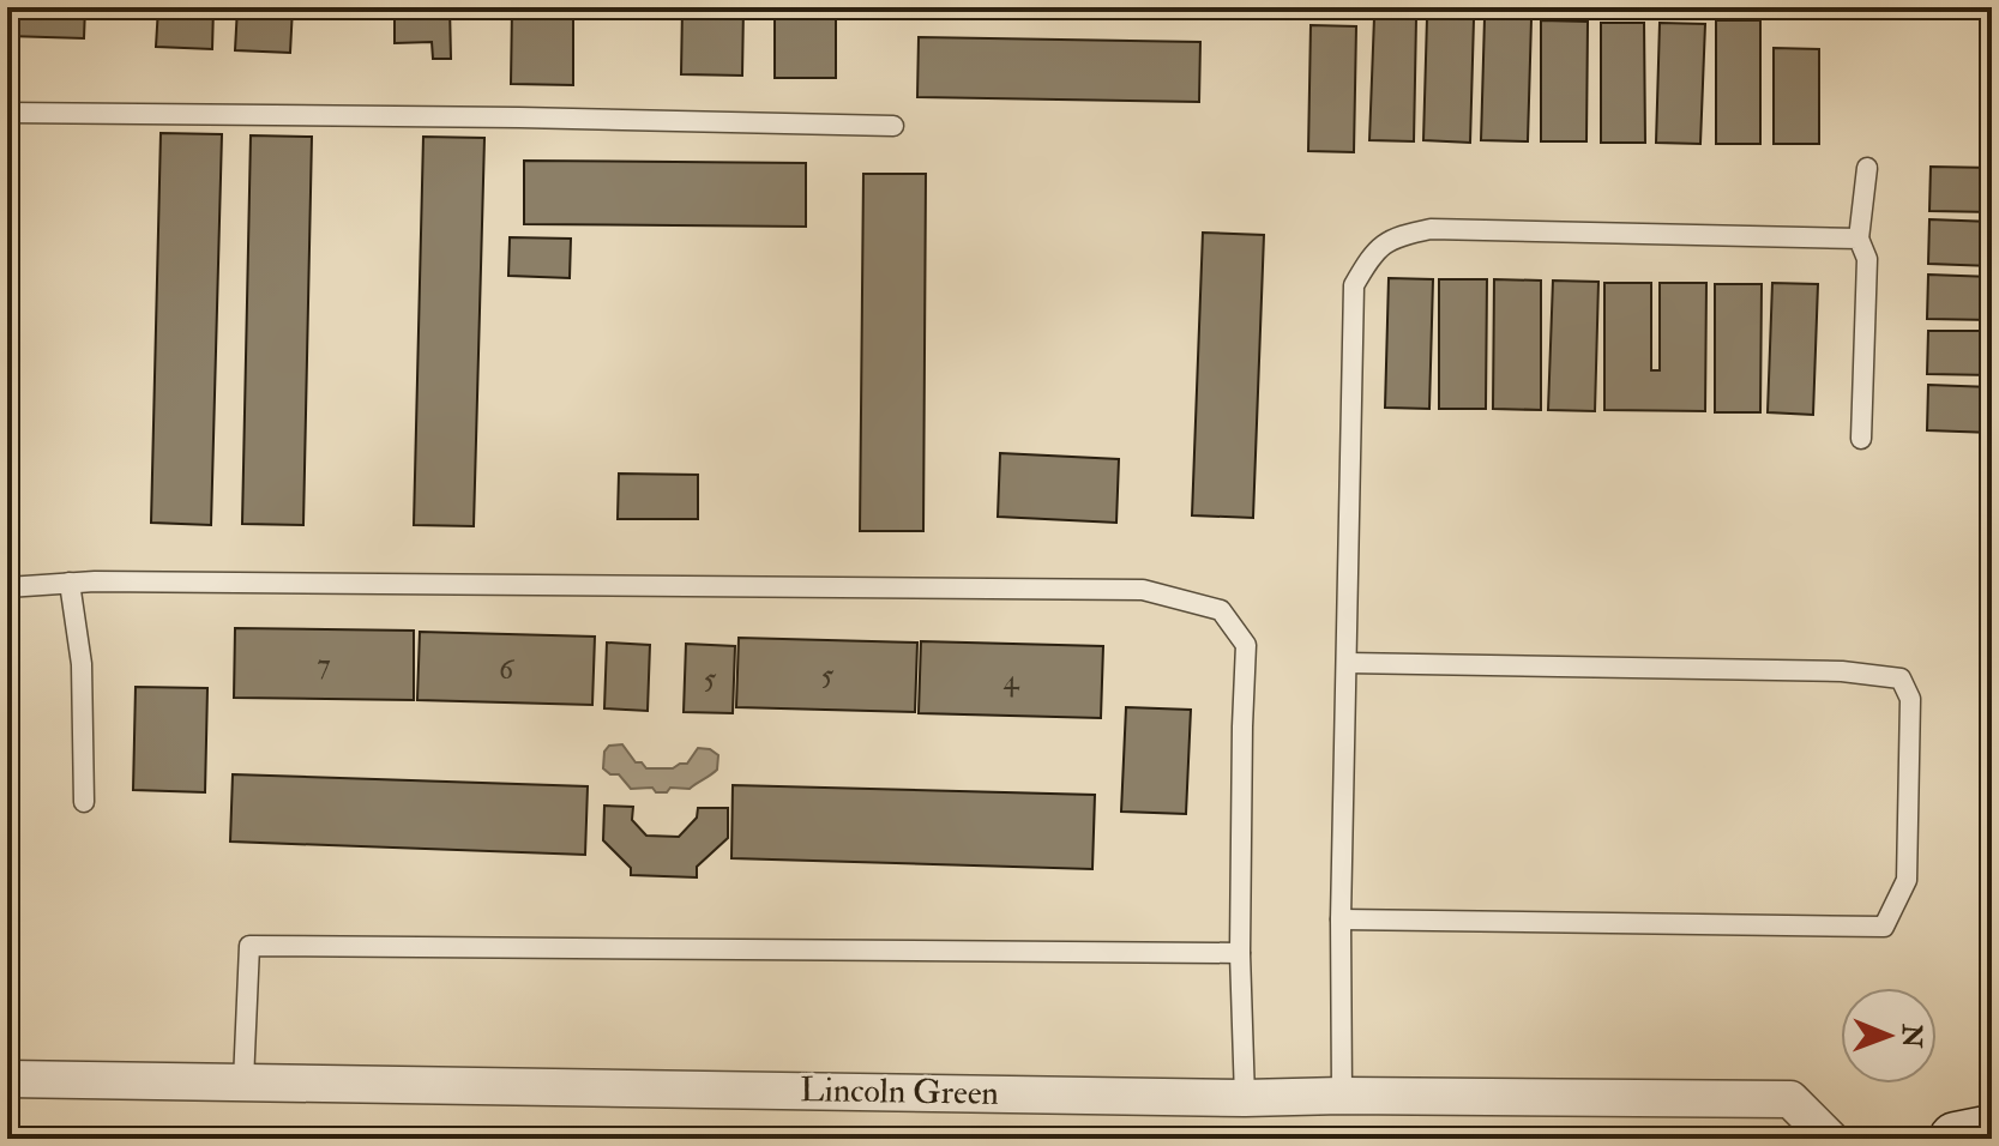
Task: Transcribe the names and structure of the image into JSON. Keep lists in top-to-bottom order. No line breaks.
{"streets":{"street":["Lincoln Green"]},"house_numbers":["7","6","5","5","4"],"north":"right"}
